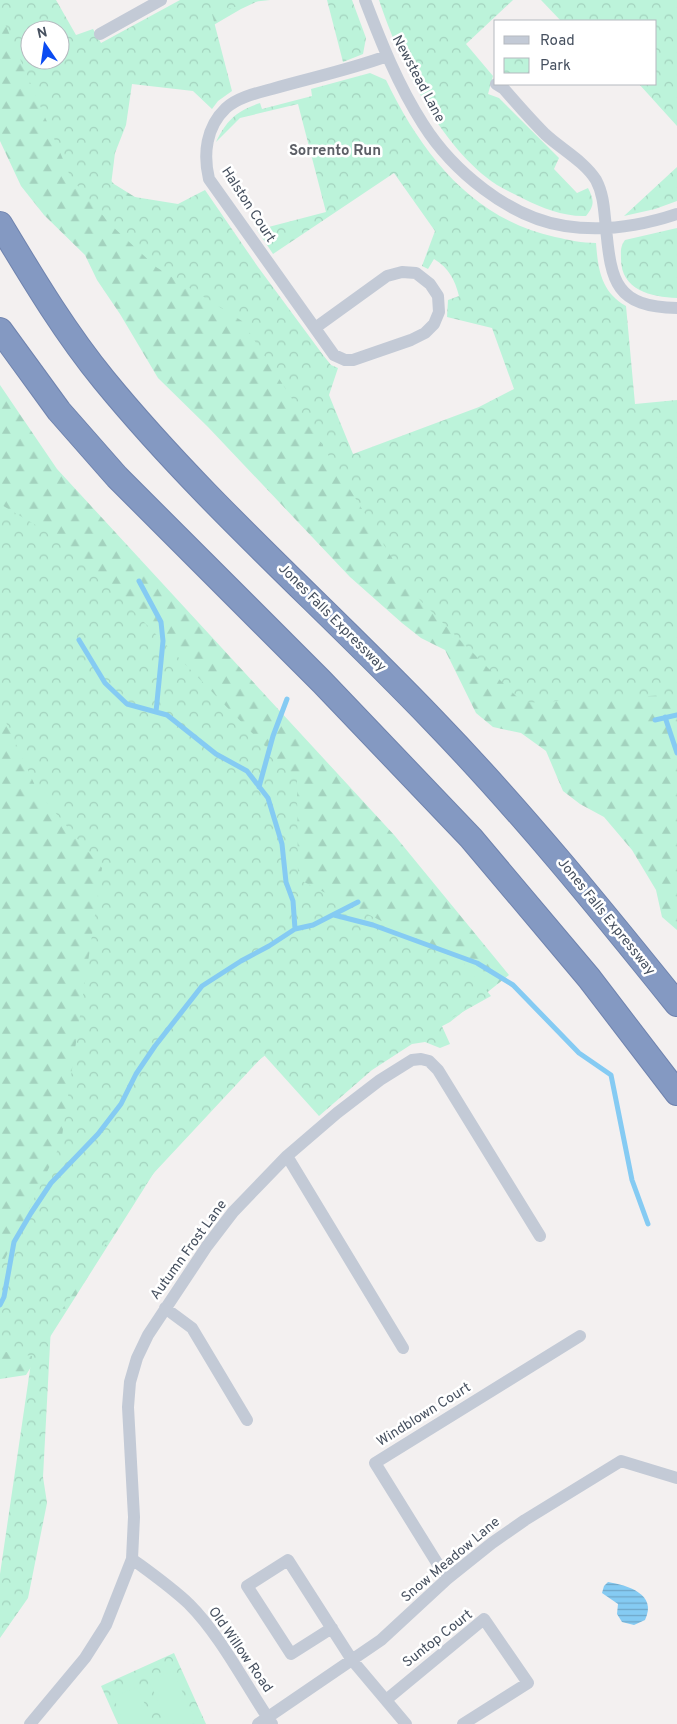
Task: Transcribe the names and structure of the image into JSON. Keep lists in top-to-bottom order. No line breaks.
{"streets":{"highway":["Jones Falls Expressway"],"street":["Newstead Lane","Halston Court","Autumn Frost Lane","Windblown Court","Snow Meadow Lane","Suntop Court","Old Willow Road"]},"crossings":[["Newstead Lane","Halston Court"],["Autumn Frost Lane","Old Willow Road"],["Windblown Court","Snow Meadow Lane"],["Snow Meadow Lane","Old Willow Road"]],"districts":["Sorrento Run"],"legend":["Road","Park"],"north":"top"}
